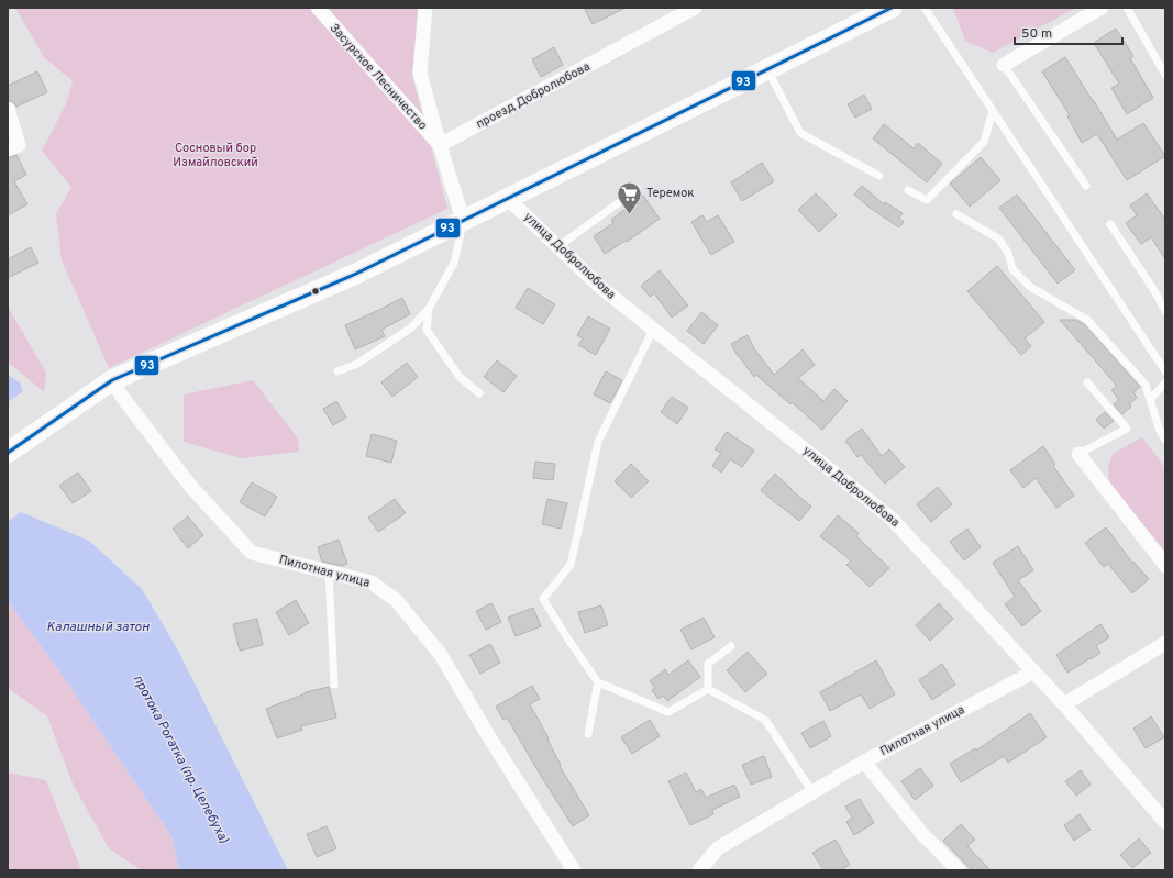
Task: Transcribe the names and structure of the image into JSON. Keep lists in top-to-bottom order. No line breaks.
{"streets":{"street":["Засурское Лесничество","проезд Добролюбова","улица Добролюбова","Пилотная улица"]},"crossings":[["Засурское Лесничество","проезд Добролюбова"],["улица Добролюбова","Пилотная улица"]],"water":["Калашный затон","протока Рогатка (пр. Целебуха)"],"parks":["Сосновый бор Измайловский"],"places":{"supermarket":["Теремок"]},"lines":["transit line 93"],"scale_bar":"50 m"}
